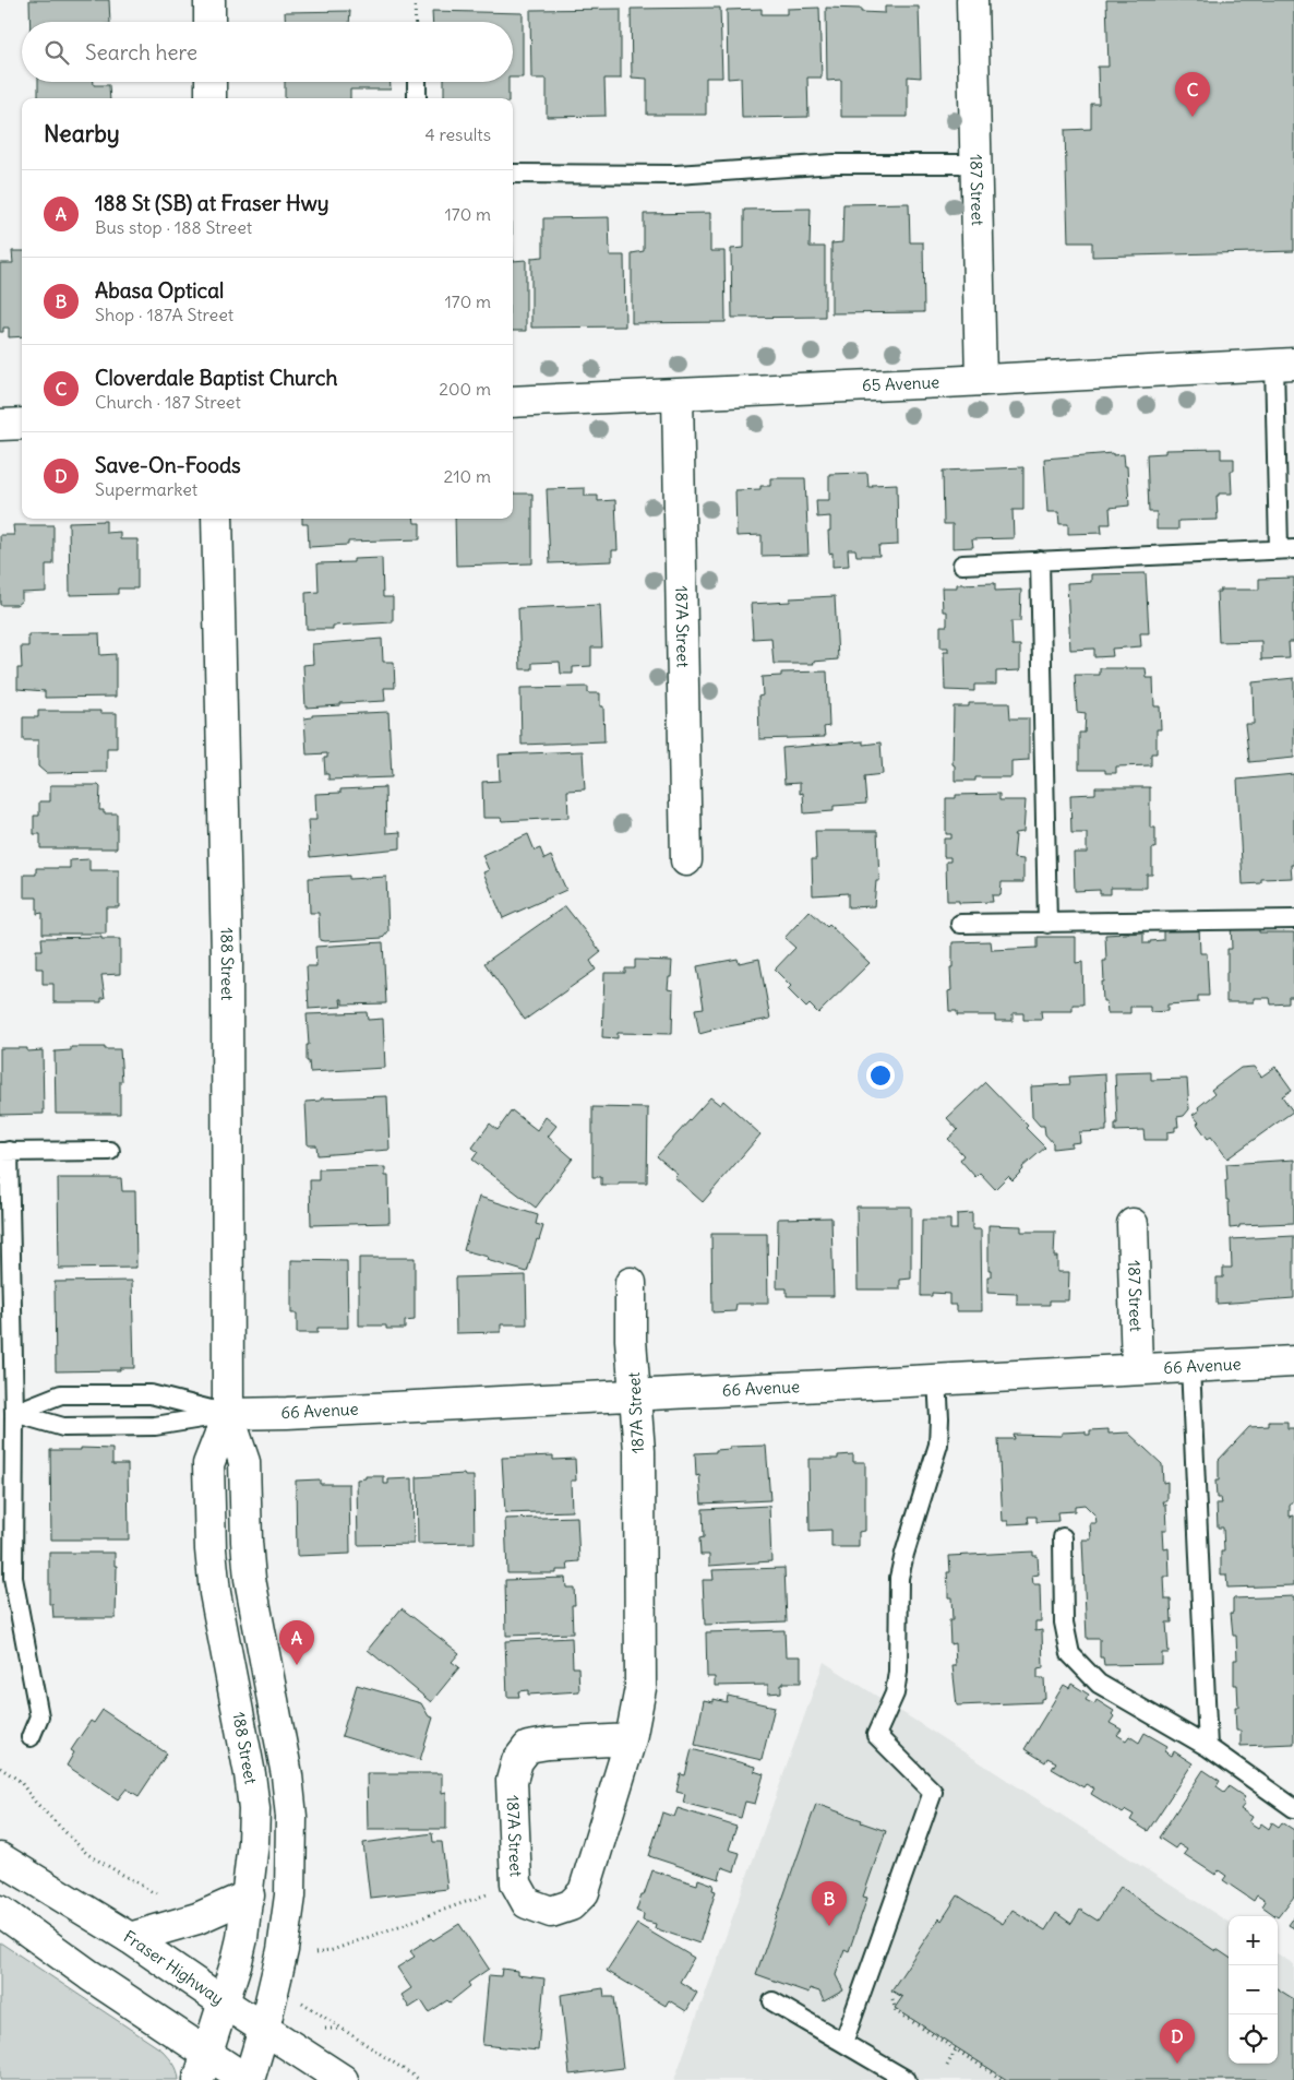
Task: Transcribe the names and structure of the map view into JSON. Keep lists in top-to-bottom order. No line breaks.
{"streets":{"street":["187 Street","65 Avenue","187A Street","188 Street","66 Avenue","Fraser Highway"]},"crossings":[["187 Street","65 Avenue"],["187 Street","66 Avenue"],["65 Avenue","187A Street"],["187A Street","66 Avenue"],["188 Street","66 Avenue"],["188 Street","Fraser Highway"]],"page":{"search":"Search here","pins":["C","A","B","D"],"heading":["Nearby","4 results"],"list":[{"mark":"A","name":"188 St (SB) at Fraser Hwy","note":"Bus stop · 188 Street","value":"170 m"},{"mark":"B","name":"Abasa Optical","note":"Shop · 187A Street","value":"170 m"},{"mark":"C","name":"Cloverdale Baptist Church","note":"Church · 187 Street","value":"200 m"},{"mark":"D","name":"Save-On-Foods","note":"Supermarket","value":"210 m"}],"map_buttons":["+","−"]}}
